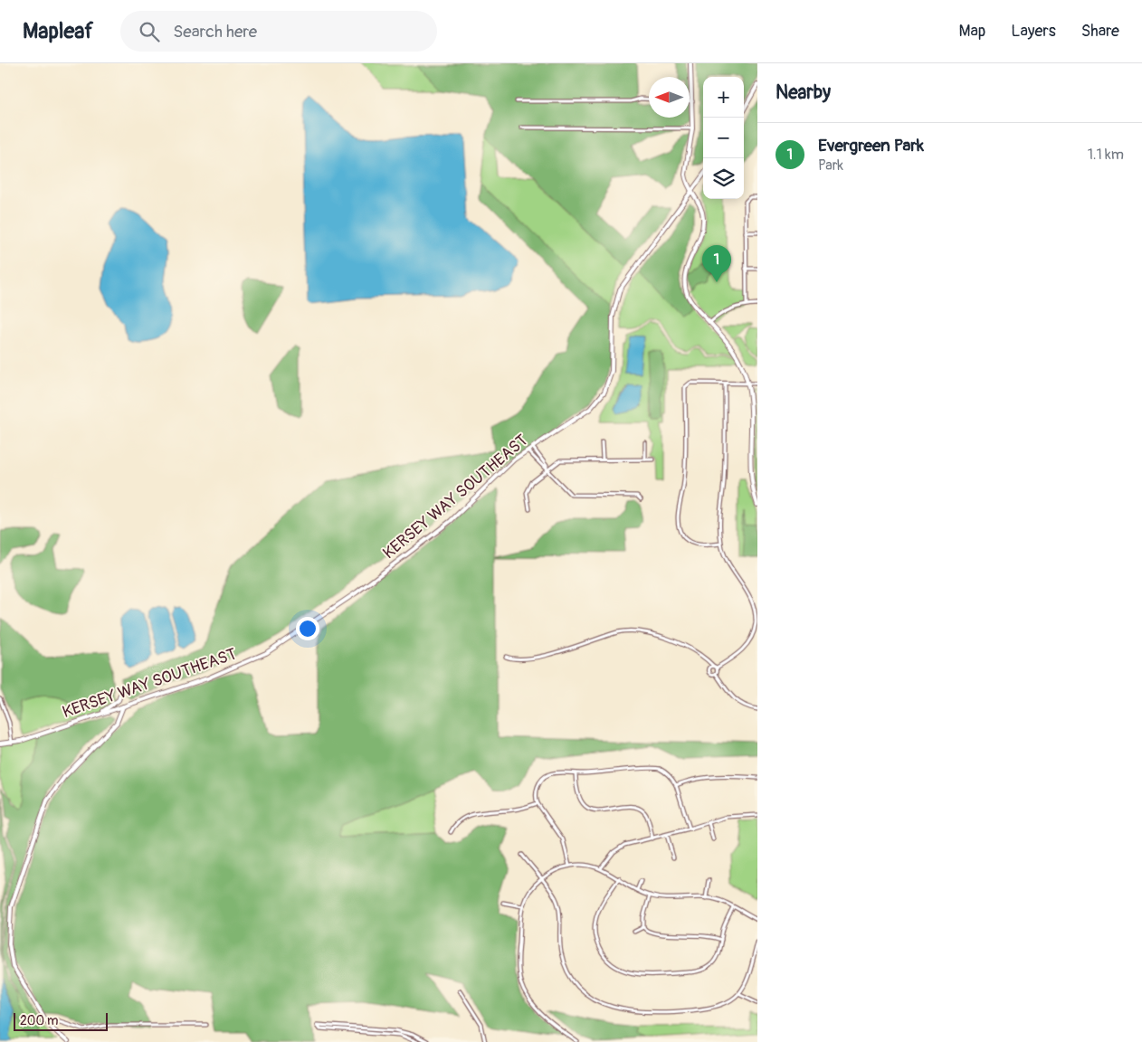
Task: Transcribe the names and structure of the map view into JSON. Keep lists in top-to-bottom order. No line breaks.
{"streets":{"street":["KERSEY WAY SOUTHEAST"]},"scale_bar":"200 m","north":"left","page":{"header":"Mapleaf","search":"Search here","nav":["Map","Layers","Share"],"heading":"Nearby","map_buttons":["+","−"],"list":[{"mark":"1","name":"Evergreen Park","note":"Park","value":"1.1 km"}],"pins":"1","scale":"200 m"}}
